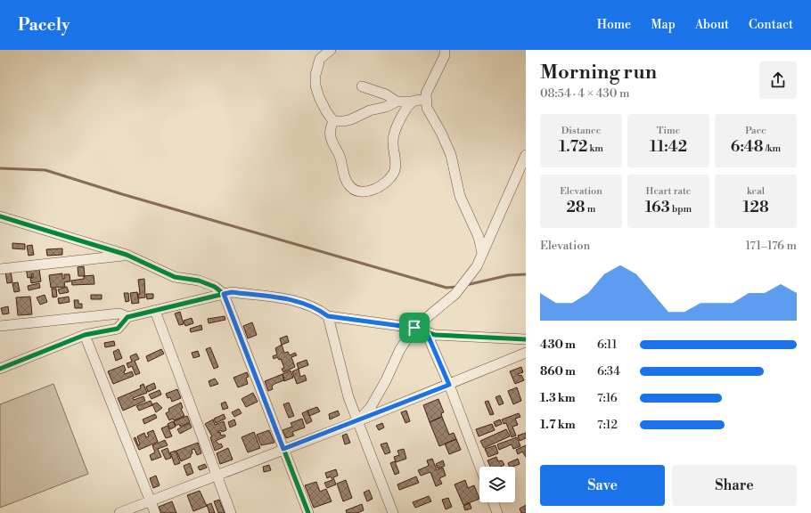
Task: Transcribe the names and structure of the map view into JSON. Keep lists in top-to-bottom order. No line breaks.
{"page":{"header":"Pacely","nav":["Home","Map","About","Contact"],"heading":["Morning run","08:54 · 4 × 430 m"],"stats":[["Distance","1.72 km"],["Time","11:42"],["Pace","6:48 /km"],["Elevation","28 m"],["Heart rate","163 bpm"],["kcal","128"]],"chart":["Elevation","171–176 m"],"list":[{"name":"430 m","note":"6:11"},{"name":"860 m","note":"6:34"},{"name":"1.3 km","note":"7:16"},{"name":"1.7 km","note":"7:12"}],"buttons":["Save","Share"]}}
